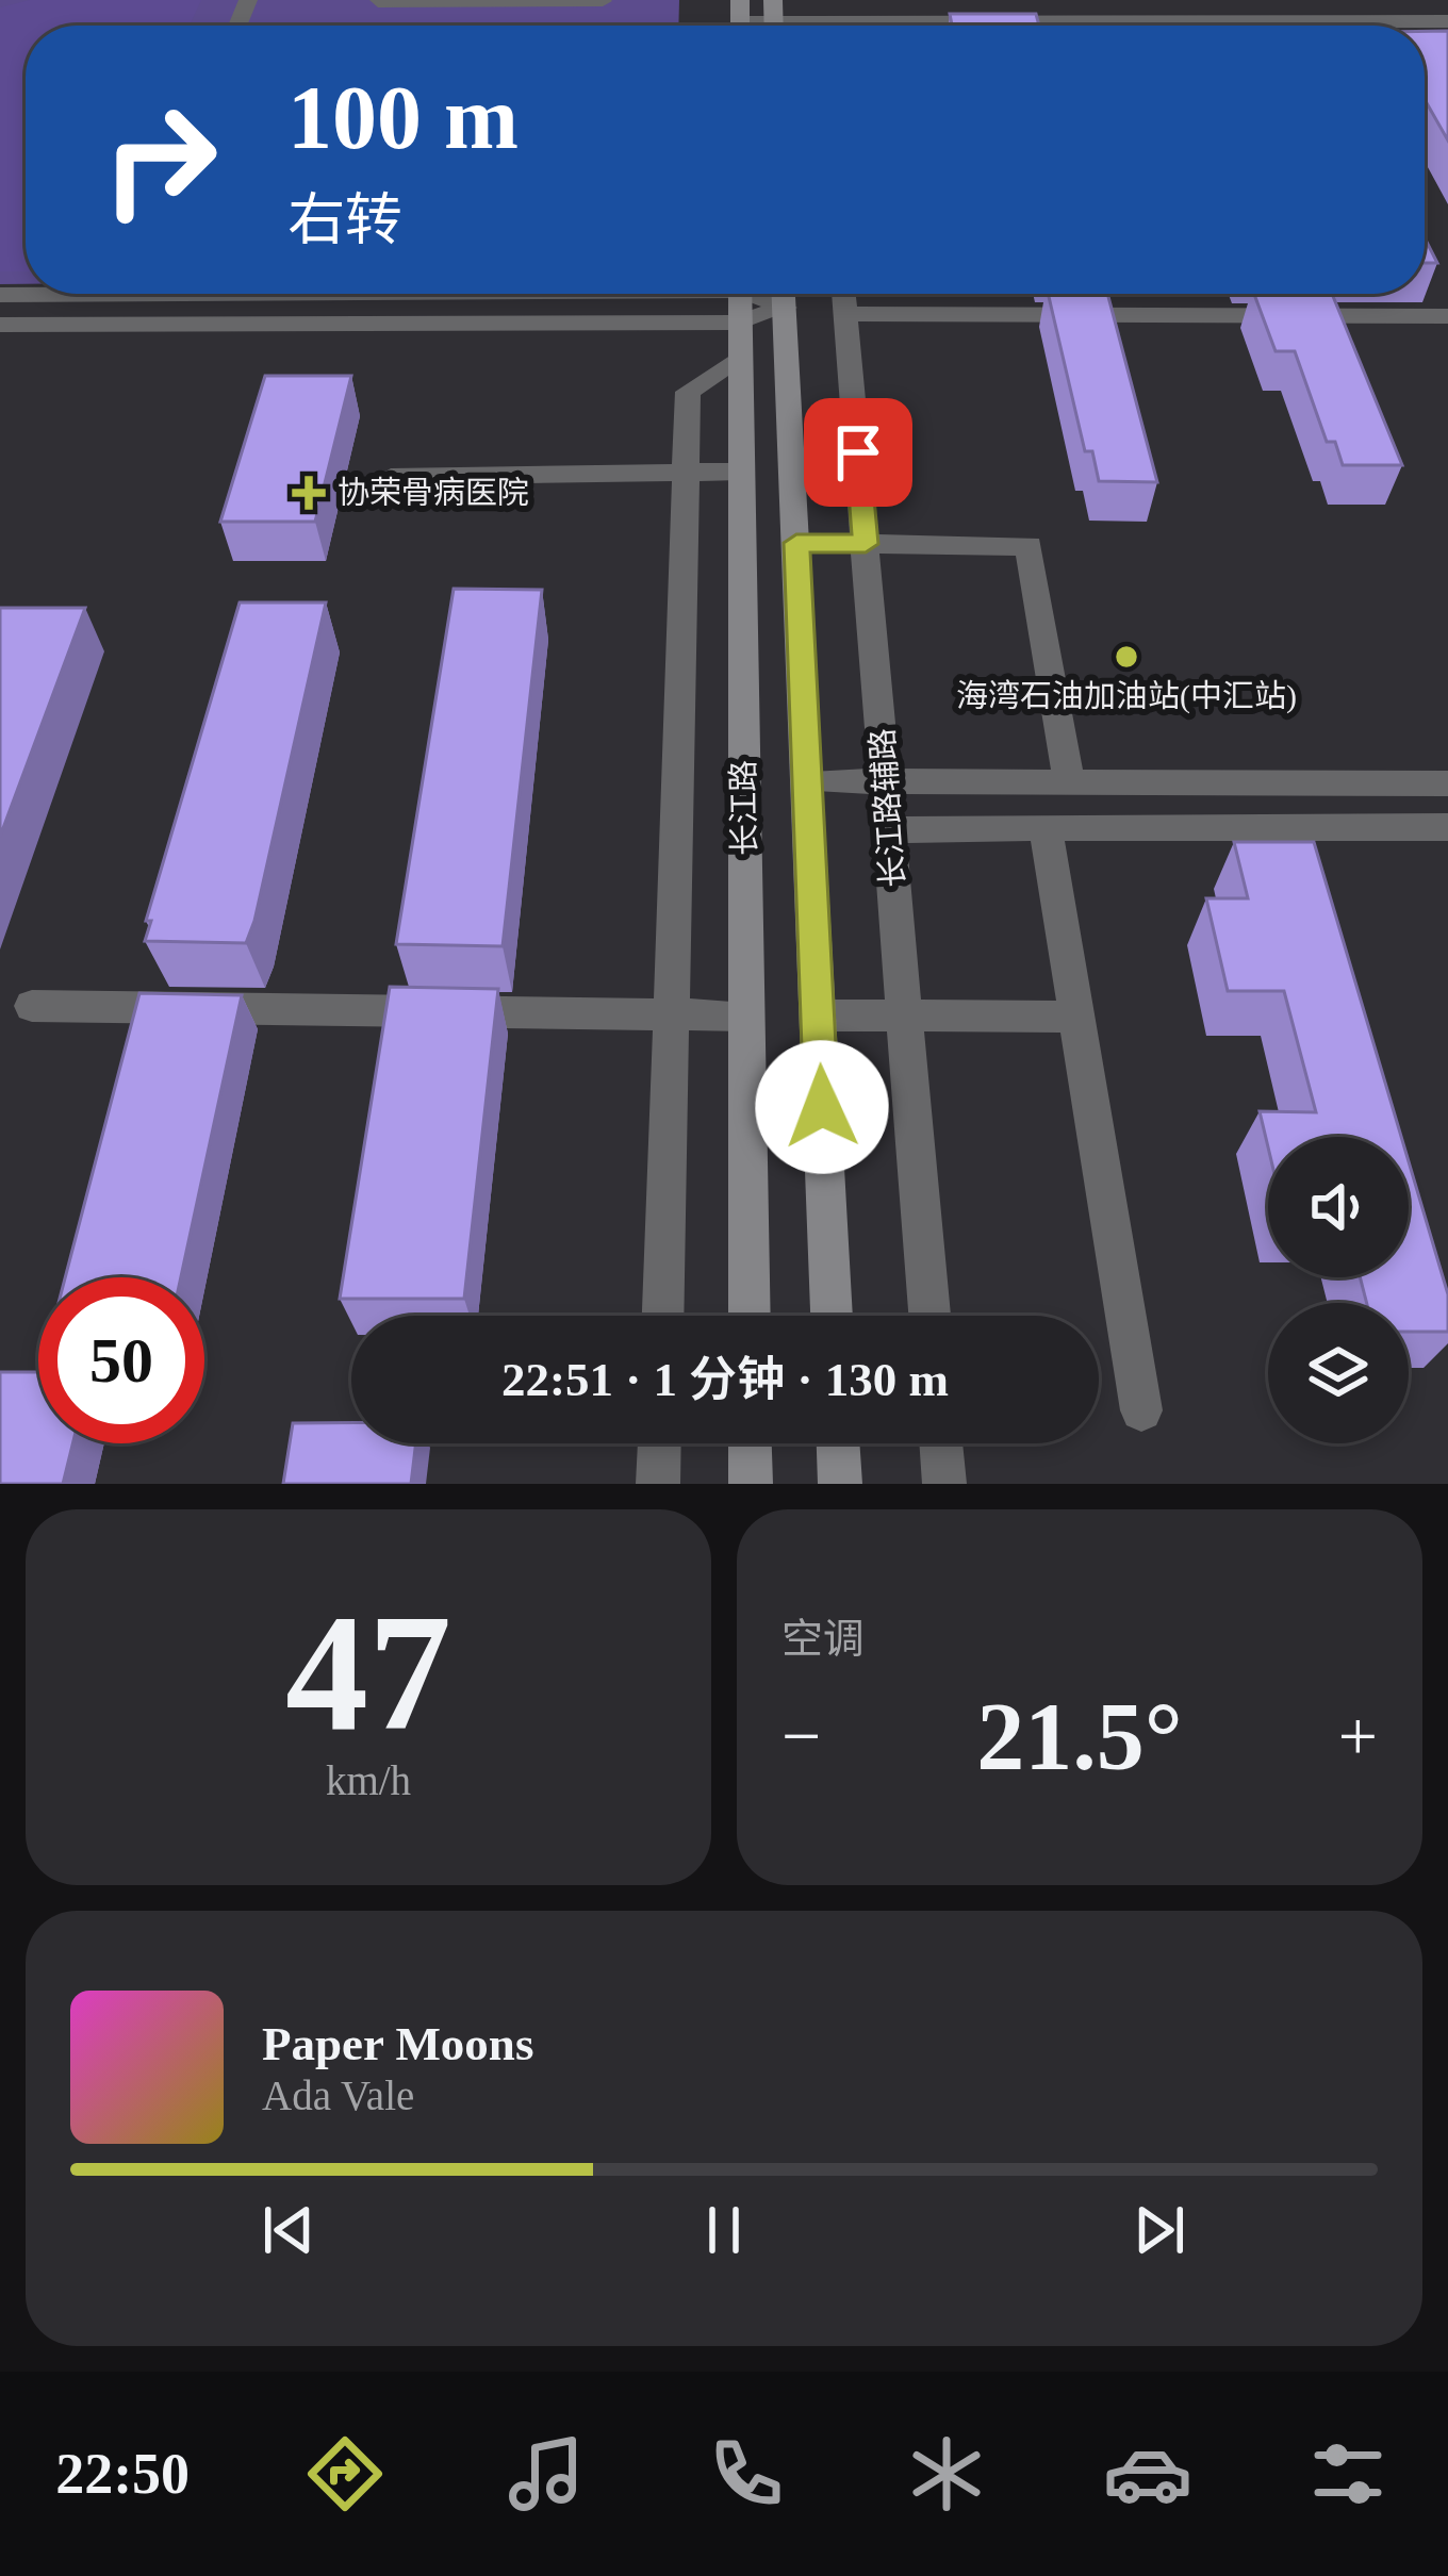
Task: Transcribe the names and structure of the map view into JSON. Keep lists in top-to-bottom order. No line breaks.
{"streets":{"main road":["长江路"],"street":["长江路辅路"]},"places":{"health":["协荣骨病医院"],"other":["海湾石油加油站(中汇站)"]},"page":{"turn":["100 m","右转"],"limit":"50","trip":"22:51 · 1 分钟 · 130 m","tile":[["47","km/h"],"空调"],"heat":["−","21.5°","+"],"song":["Paper Moons","Ada Vale"],"tabs":"22:50"}}
